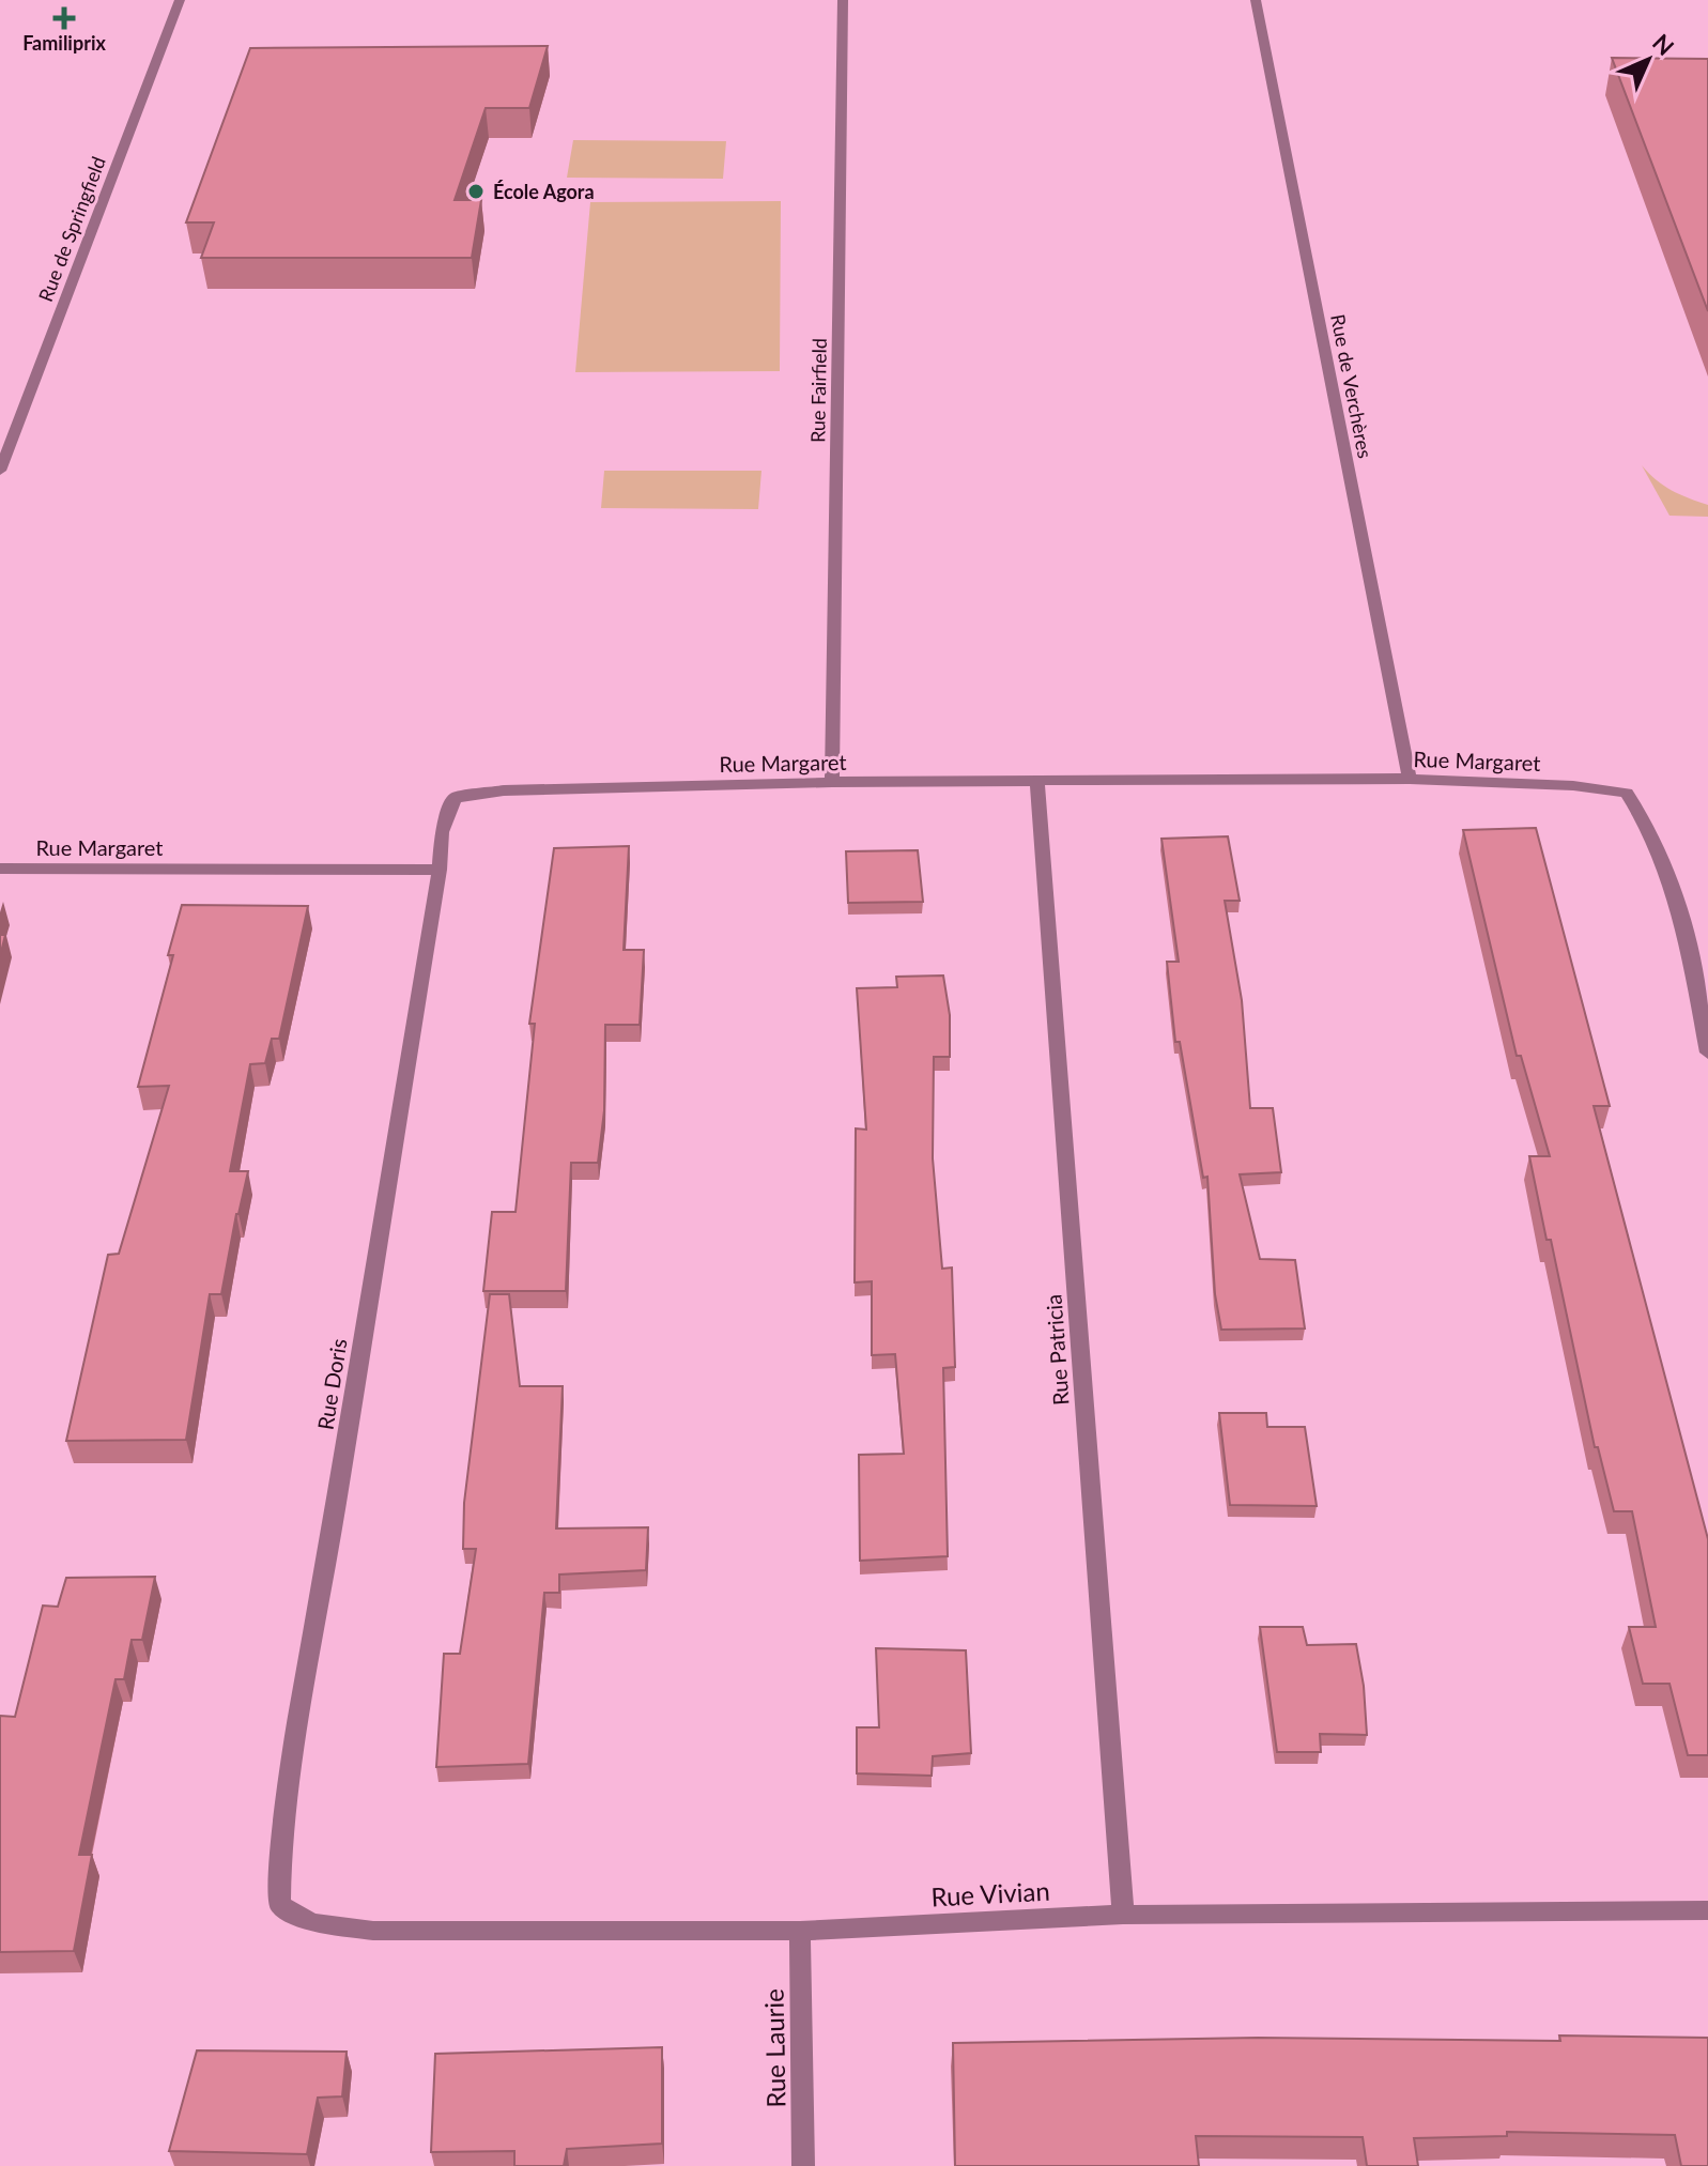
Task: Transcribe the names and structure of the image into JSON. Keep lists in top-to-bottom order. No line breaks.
{"streets":{"street":["Rue de Springfield","Rue de Verchères","Rue Fairfield","Rue Margaret","Rue Patricia","Rue Doris","Rue Vivian","Rue Laurie"]},"crossings":[["Rue de Verchères","Rue Margaret"],["Rue Fairfield","Rue Margaret"],["Rue Margaret","Rue Patricia"],["Rue Margaret","Rue Doris"],["Rue Patricia","Rue Vivian"],["Rue Doris","Rue Vivian"],["Rue Vivian","Rue Laurie"]],"places":{"health":["Familiprix"],"other":["École Agora"]},"north":"top right"}
